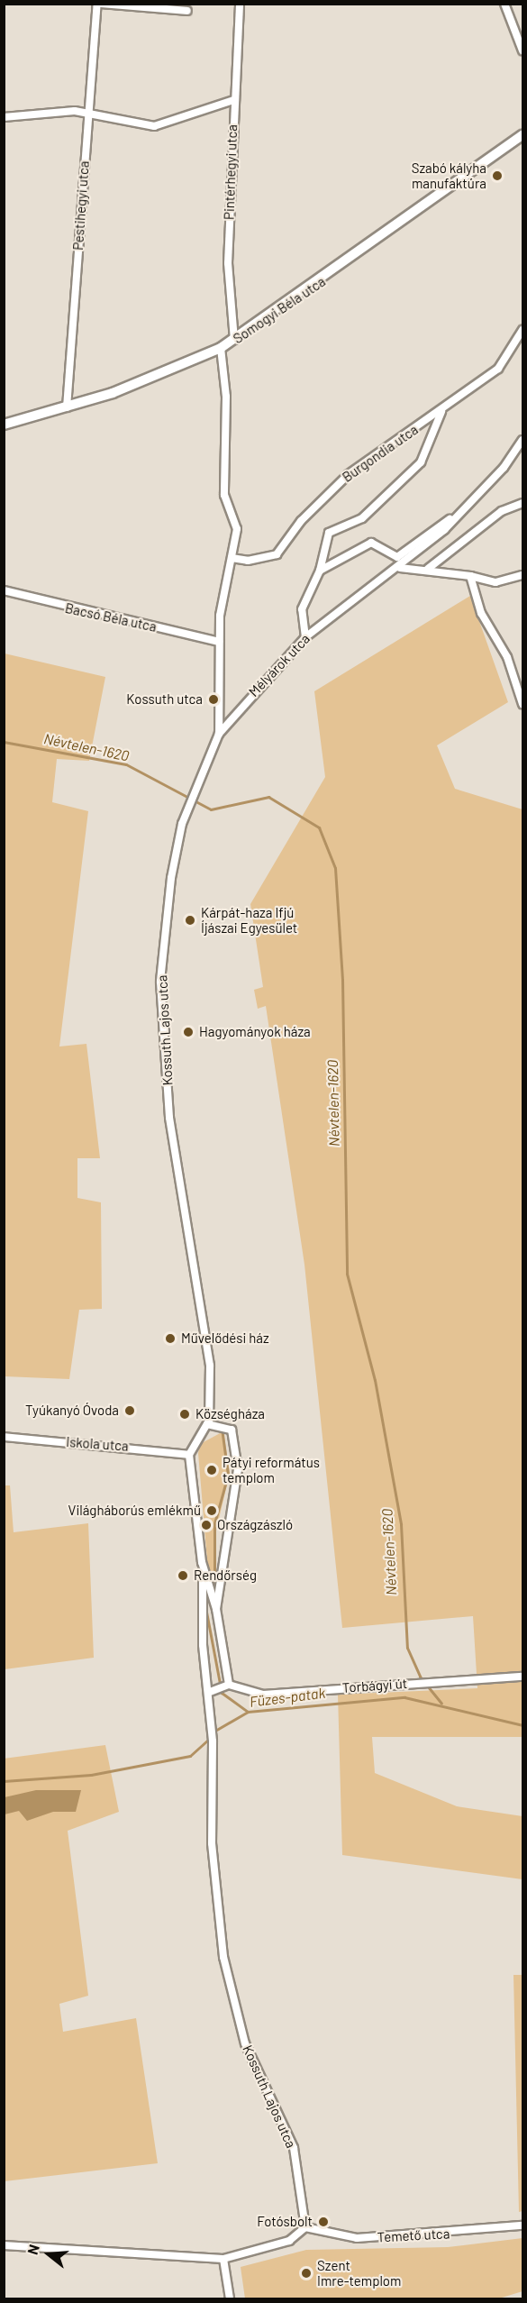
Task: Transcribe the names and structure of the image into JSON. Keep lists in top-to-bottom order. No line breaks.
{"streets":{"main road":["Somogyi Béla utca"],"street":["Pintérhegyi utca","Pestihegyi utca","Burgondia utca","Bacsó Béla utca","Mélyárok utca","Kossuth Lajos utca","Iskola utca","Torbágyi út","Temető utca"]},"crossings":[["Pintérhegyi utca","Somogyi Béla utca"],["Pestihegyi utca","Somogyi Béla utca"],["Bacsó Béla utca","Kossuth Lajos utca"],["Mélyárok utca","Kossuth Lajos utca"],["Kossuth Lajos utca","Iskola utca"],["Kossuth Lajos utca","Torbágyi út"],["Kossuth Lajos utca","Temető utca"]],"water":["Névtelen-1620","Füzes-patak"],"places":["Szabó kályha manufaktúra","Kossuth utca","Kárpát-haza Ifjú Íjászai Egyesület","Hagyományok háza","Művelődési ház","Tyúkanyó Óvoda","Községháza","Pátyi református templom","Világháborús emlékmű","Országzászló","Rendőrség","Fotósbolt","Szent Imre-templom"],"north":"left"}
